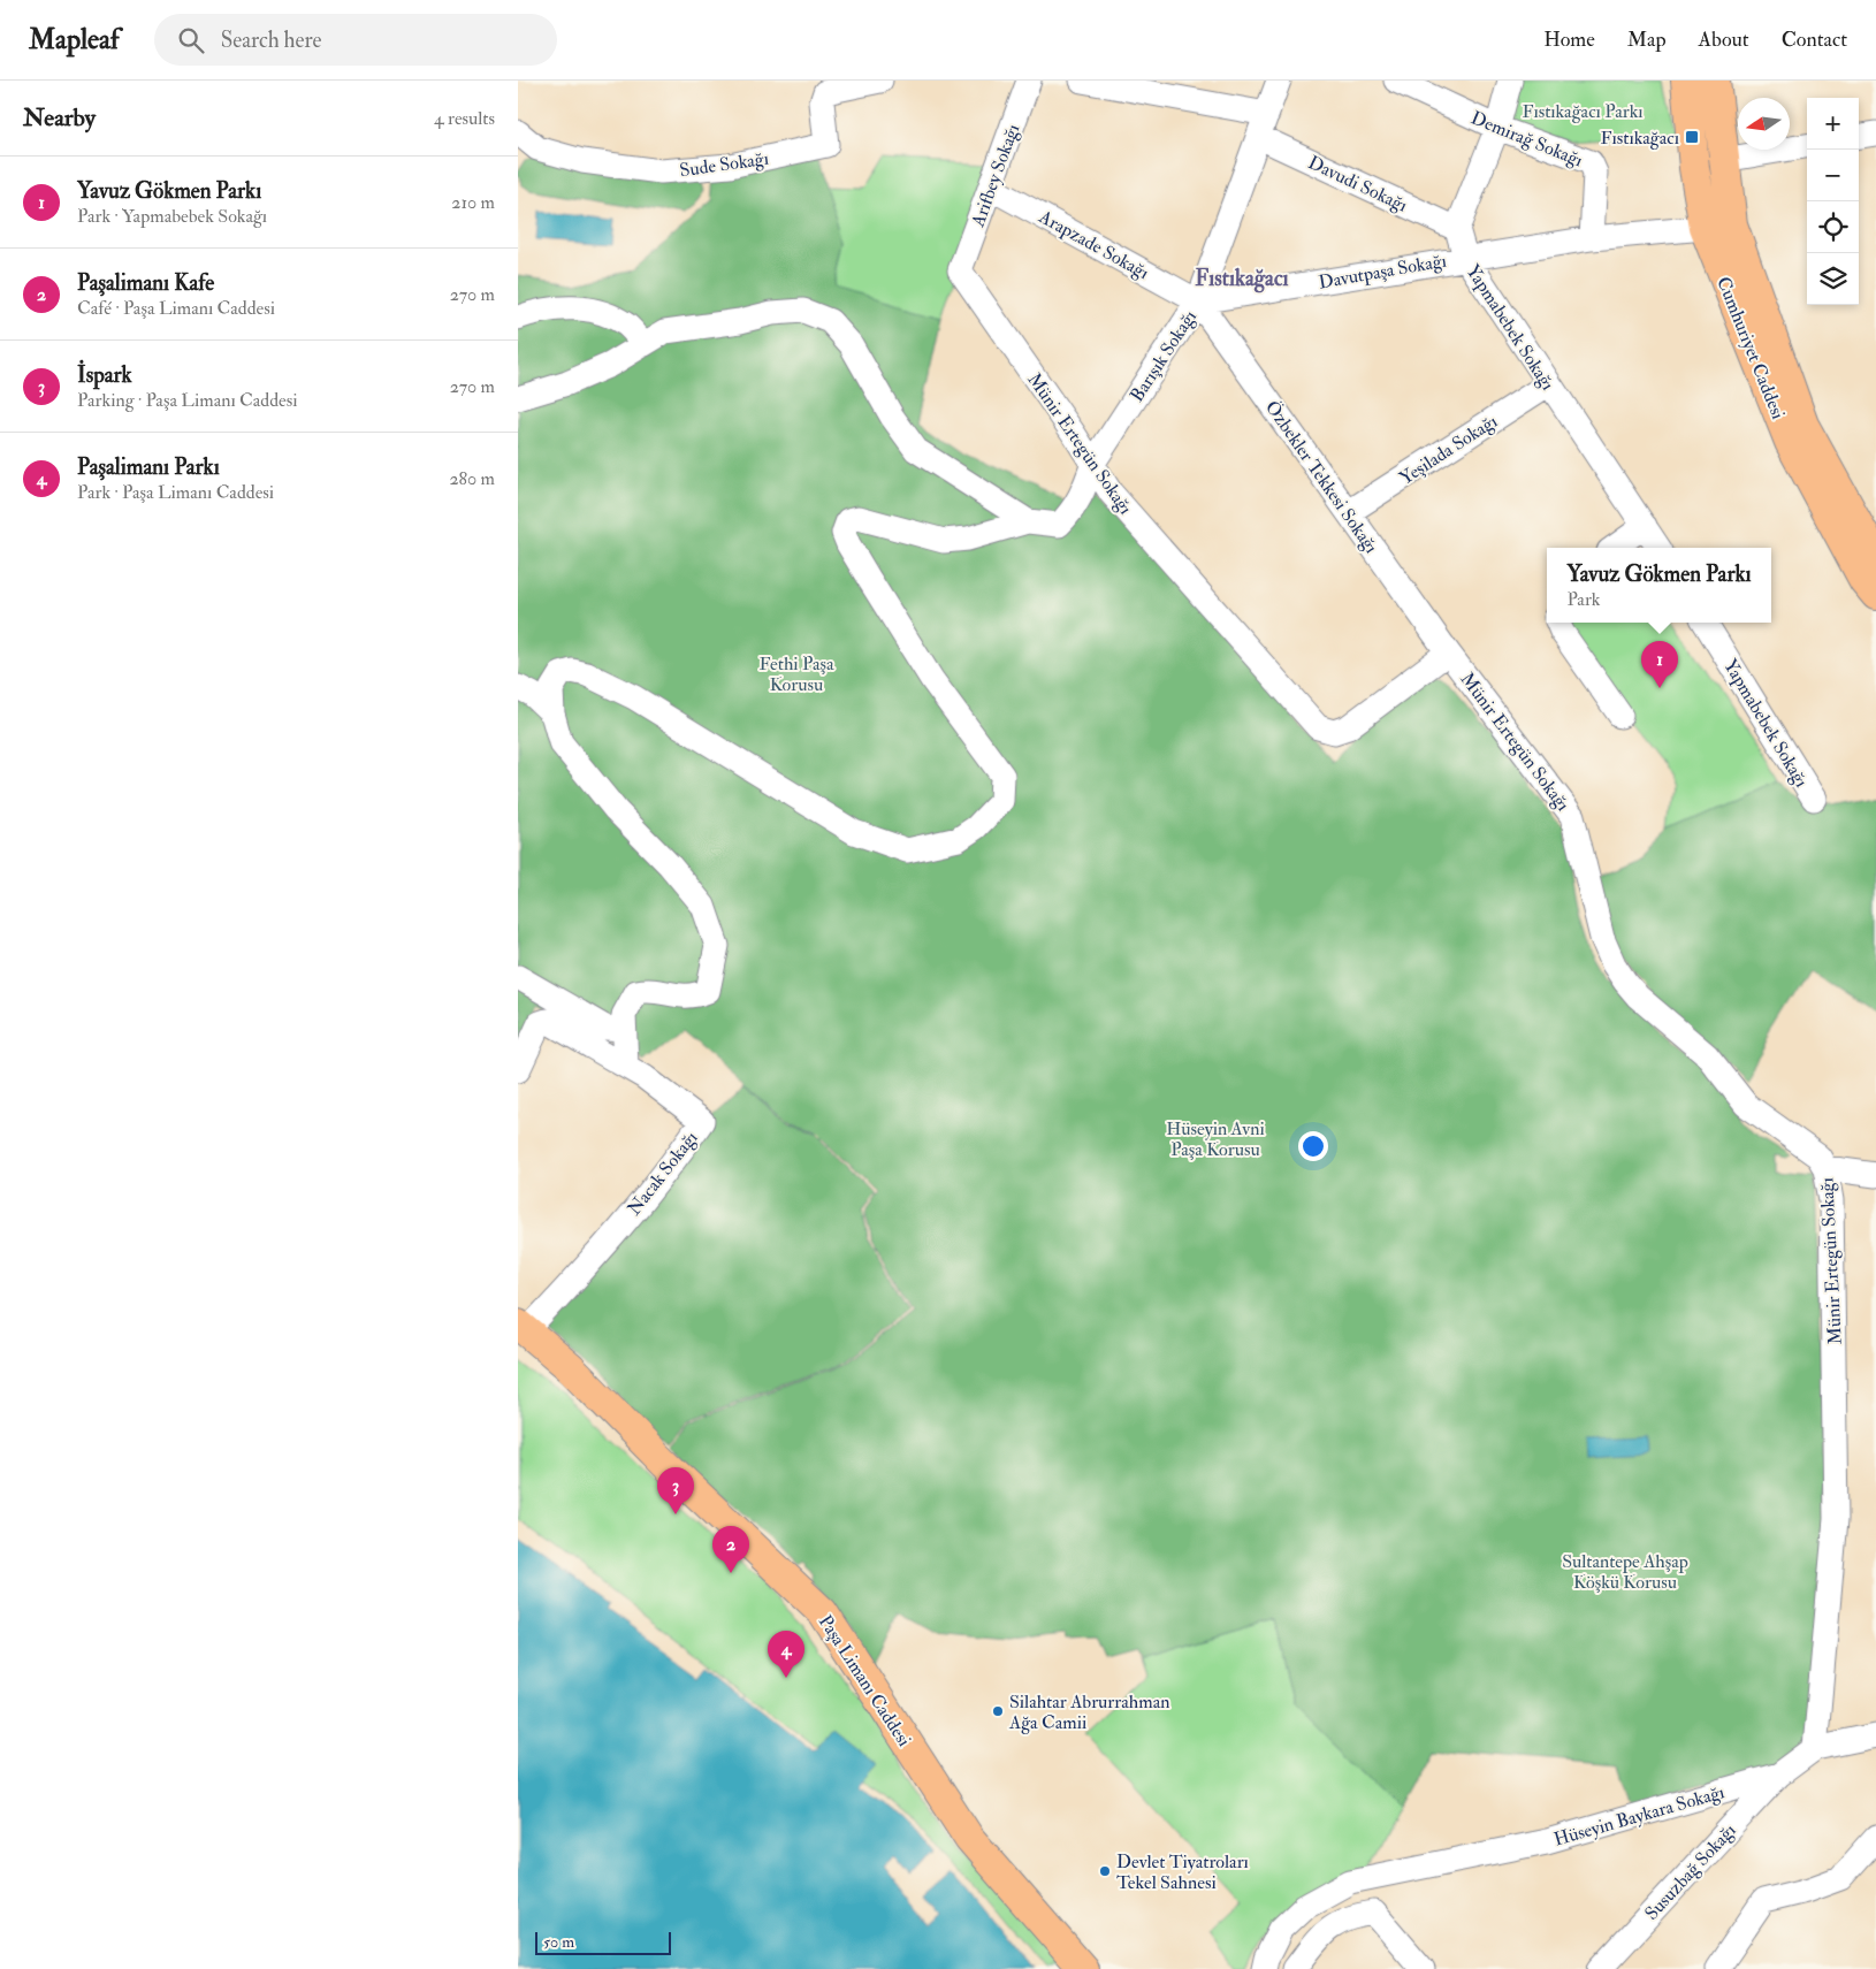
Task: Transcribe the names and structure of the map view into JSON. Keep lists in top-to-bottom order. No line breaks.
{"streets":{"main road":["Cumhuriyet Caddesi","Paşa Limanı Caddesi"],"street":["Demirağ Sokağı","Sude Sokağı","Arifbey Sokağı","Davudi Sokağı","Arapzade Sokağı","Davutpaşa Sokağı","Yapmabebek Sokağı","Barışık Sokağı","Münir Ertegün Sokağı","Yeşilada Sokağı","Özbekler Tekkesi Sokağı","Nacak Sokağı","Hüseyin Baykara Sokağı","Susuzbağ Sokağı"]},"crossings":[["Demirağ Sokağı","Davutpaşa Sokağı"],["Arifbey Sokağı","Arapzade Sokağı"],["Arifbey Sokağı","Münir Ertegün Sokağı"],["Davudi Sokağı","Yapmabebek Sokağı"],["Davudi Sokağı","Barışık Sokağı"],["Arapzade Sokağı","Davutpaşa Sokağı"],["Arapzade Sokağı","Barışık Sokağı"],["Arapzade Sokağı","Özbekler Tekkesi Sokağı"],["Davutpaşa Sokağı","Yapmabebek Sokağı"],["Davutpaşa Sokağı","Cumhuriyet Caddesi"],["Davutpaşa Sokağı","Barışık Sokağı"],["Davutpaşa Sokağı","Özbekler Tekkesi Sokağı"],["Yapmabebek Sokağı","Yeşilada Sokağı"],["Barışık Sokağı","Münir Ertegün Sokağı"],["Barışık Sokağı","Özbekler Tekkesi Sokağı"],["Münir Ertegün Sokağı","Özbekler Tekkesi Sokağı"],["Münir Ertegün Sokağı","Hüseyin Baykara Sokağı"],["Yeşilada Sokağı","Özbekler Tekkesi Sokağı"],["Nacak Sokağı","Paşa Limanı Caddesi"],["Hüseyin Baykara Sokağı","Susuzbağ Sokağı"]],"districts":["Fıstıkağacı"],"parks":["Fıstıkağacı Parkı","Fethi Paşa Korusu","Hüseyin Avni Paşa Korusu","Sultantepe Ahşap Köşkü Korusu"],"places":{"transit":["Fıstıkağacı"],"other":["Silahtar Abrurrahman Ağa Camii","Devlet Tiyatroları Tekel Sahnesi"]},"scale_bar":"50 m","north":"left","page":{"header":"Mapleaf","search":"Search here","nav":["Home","Map","About","Contact"],"heading":["Nearby","4 results"],"map_buttons":["+","−"],"list":[{"mark":"1","name":"Yavuz Gökmen Parkı","note":"Park · Yapmabebek Sokağı","value":"210 m"},{"mark":"2","name":"Paşalimanı Kafe","note":"Café · Paşa Limanı Caddesi","value":"270 m"},{"mark":"3","name":"İspark","note":"Parking · Paşa Limanı Caddesi","value":"270 m"},{"mark":"4","name":"Paşalimanı Parkı","note":"Park · Paşa Limanı Caddesi","value":"280 m"}],"popup":["Yavuz Gökmen Parkı","Park"],"pins":["1","3","2","4"],"scale":"50 m"}}
